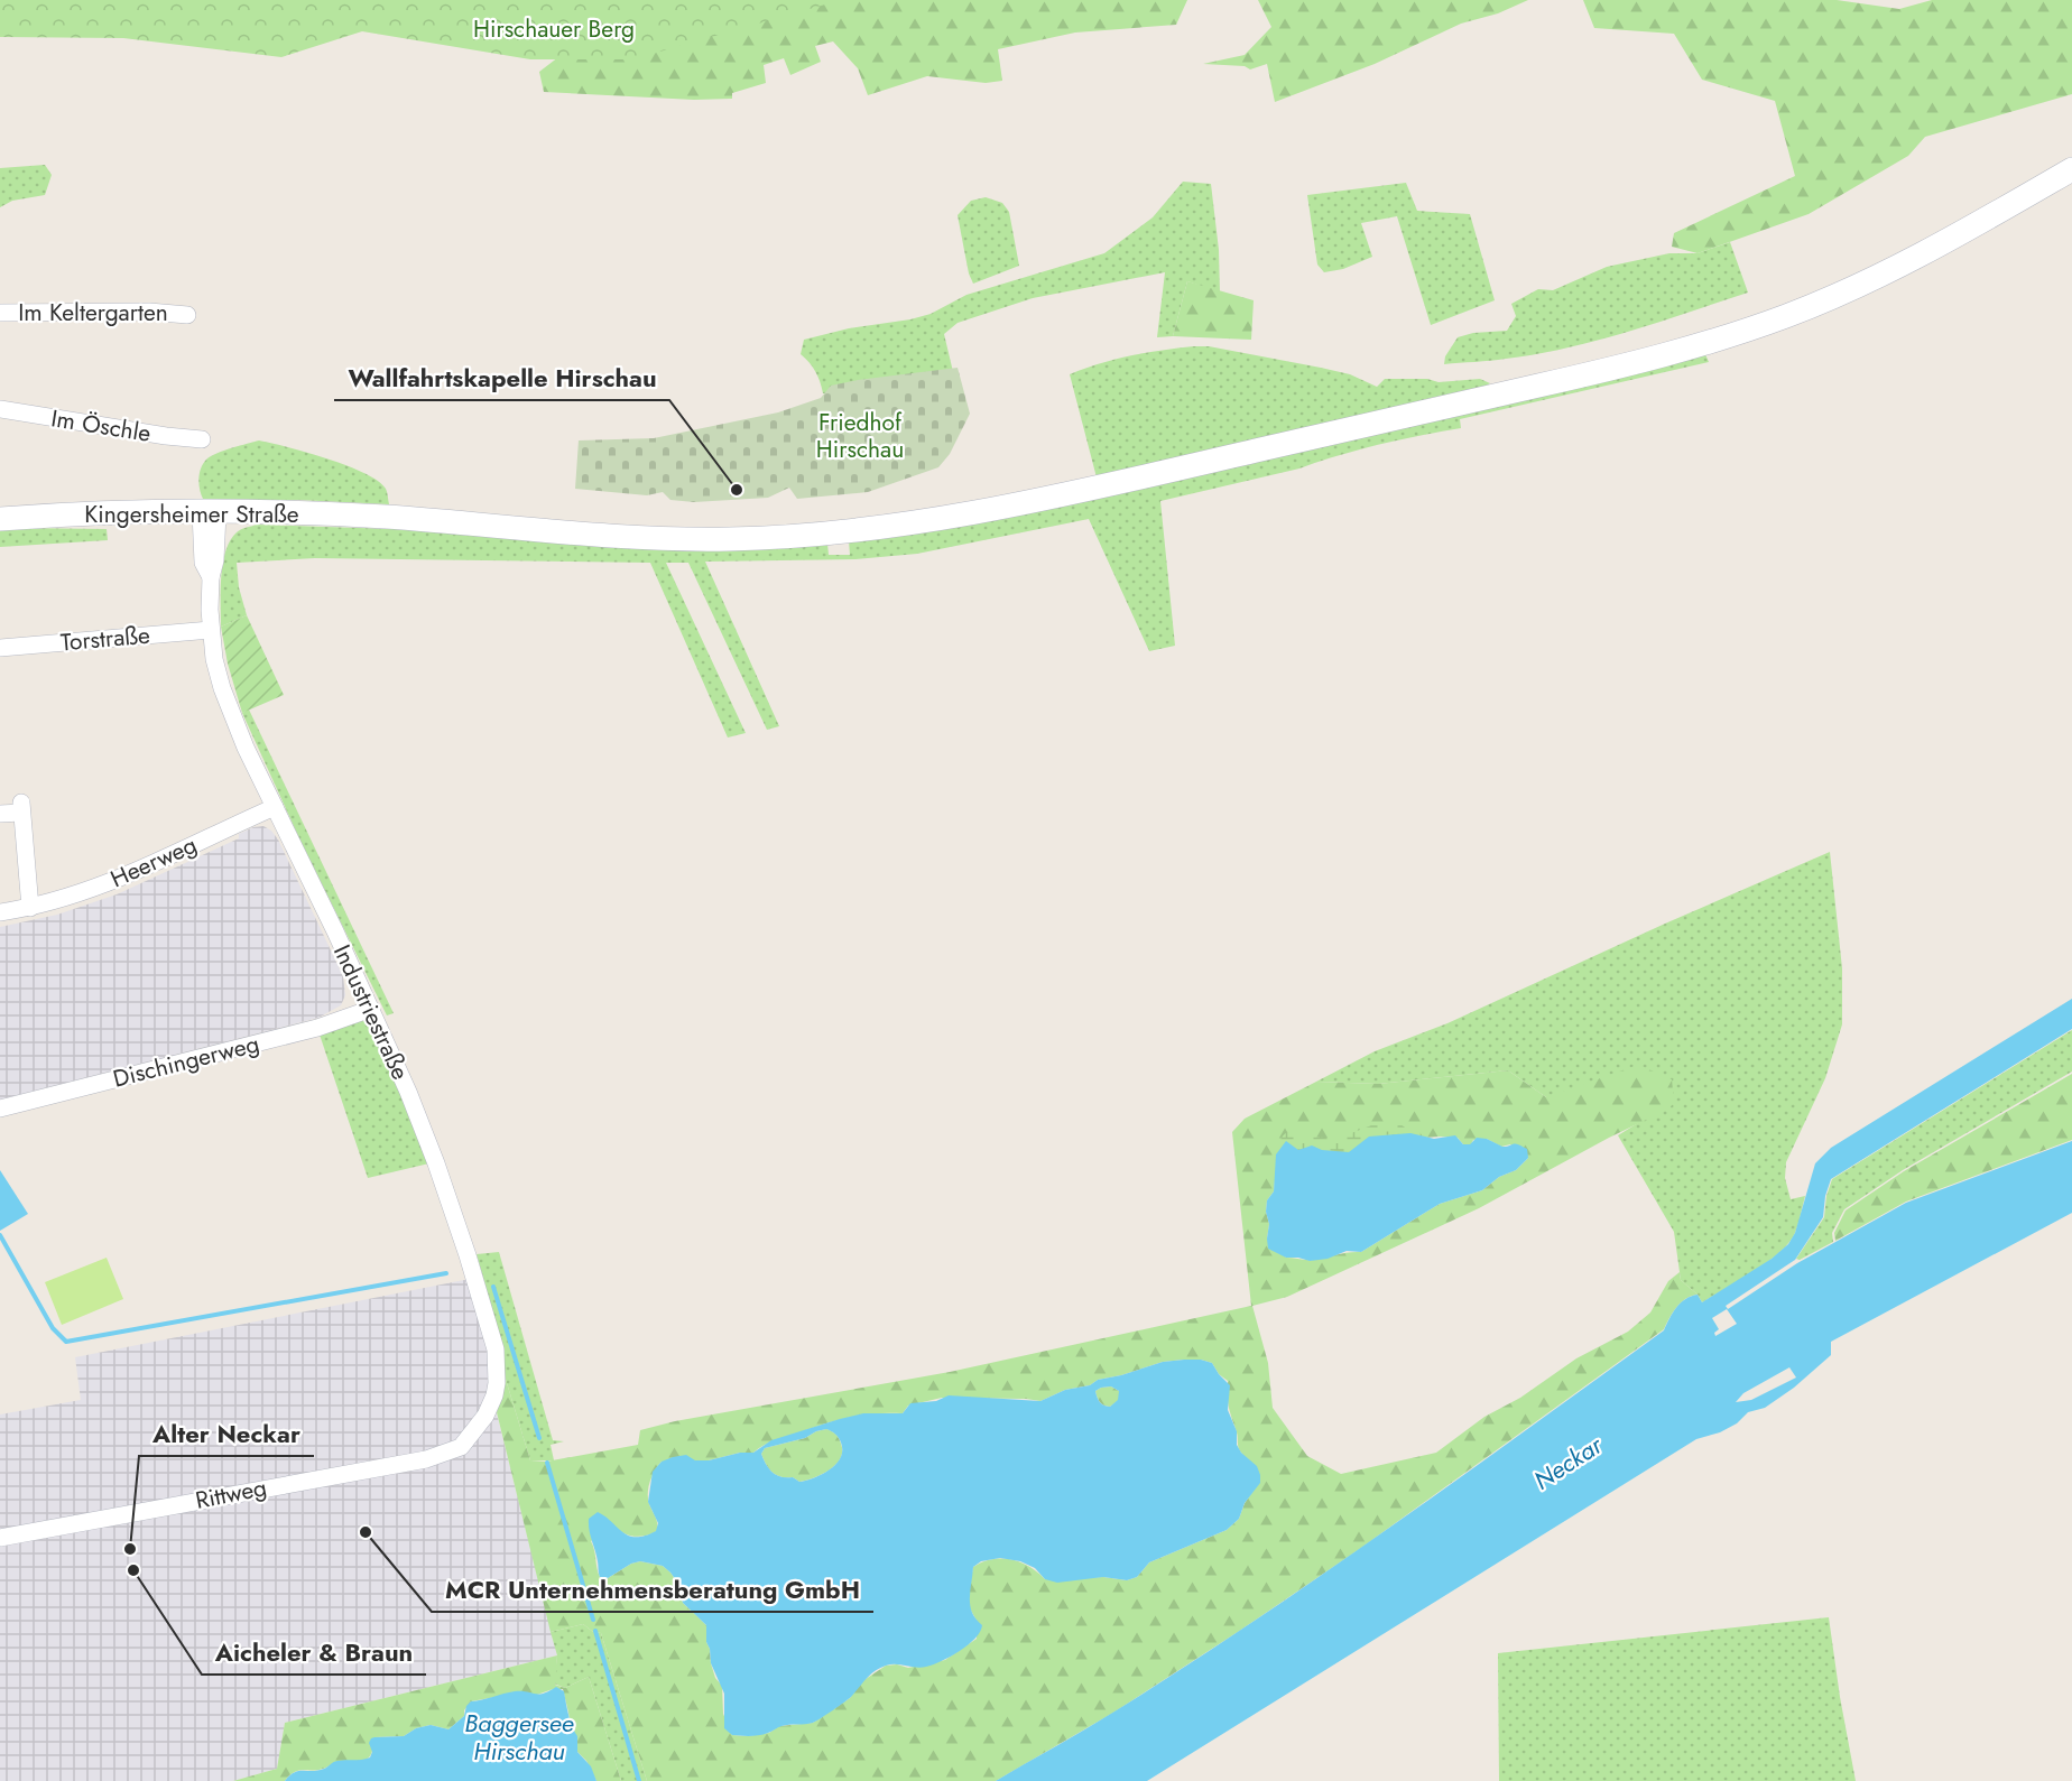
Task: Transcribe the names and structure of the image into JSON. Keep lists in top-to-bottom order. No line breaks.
{"streets":{"main road":["Kingersheimer Straße"],"street":["Im Keltergarten","Im Öschle","Torstraße","Heerweg","Industriestraße","Dischingerweg","Rittweg"]},"crossings":[["Kingersheimer Straße","Industriestraße"],["Torstraße","Industriestraße"],["Heerweg","Industriestraße"],["Industriestraße","Dischingerweg"],["Industriestraße","Rittweg"]],"water":["Neckar","Baggersee Hirschau"],"parks":["Hirschauer Berg","Friedhof Hirschau"],"places":["Wallfahrtskapelle Hirschau","MCR Unternehmensberatung GmbH","Alter Neckar","Aicheler & Braun"]}
